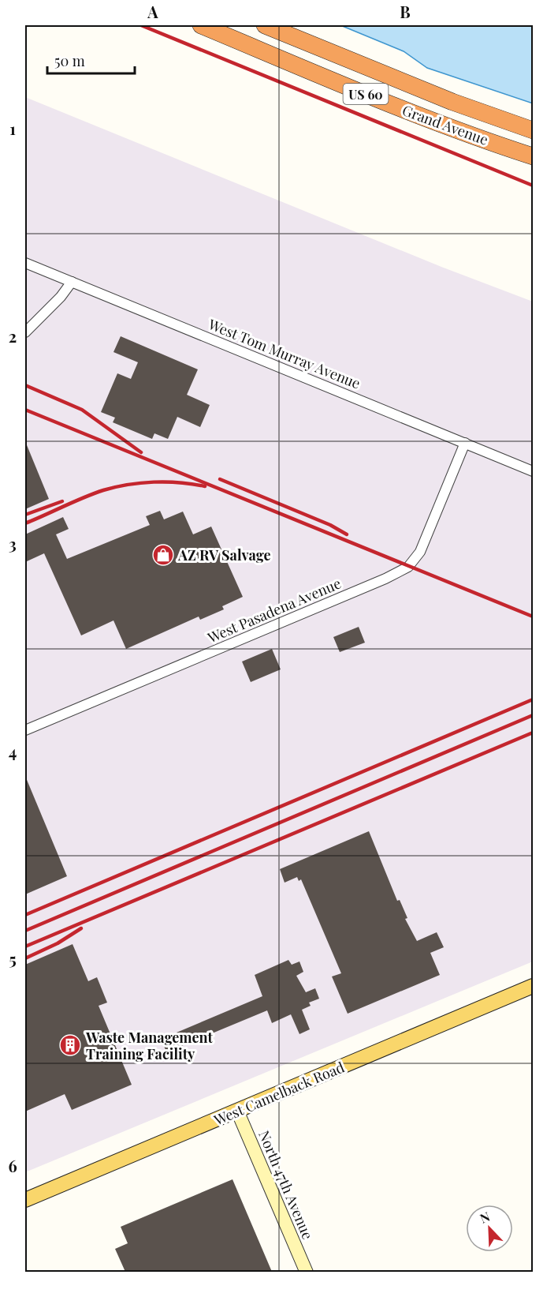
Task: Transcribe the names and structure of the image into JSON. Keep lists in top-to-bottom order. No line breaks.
{"streets":{"highway":["US 60","Grand Avenue"],"main road":["West Camelback Road"],"street":["West Tom Murray Avenue","West Pasadena Avenue","North 47th Avenue"]},"crossings":[["West Tom Murray Avenue","West Pasadena Avenue"],["West Camelback Road","North 47th Avenue"]],"places":{"shop":["AZ RV Salvage"],"building":["Waste Management Training Facility"]},"scale_bar":"50 m","north":"top left","grid":{"columns":["A","B"],"rows":["1","2","3","4","5","6"]}}
